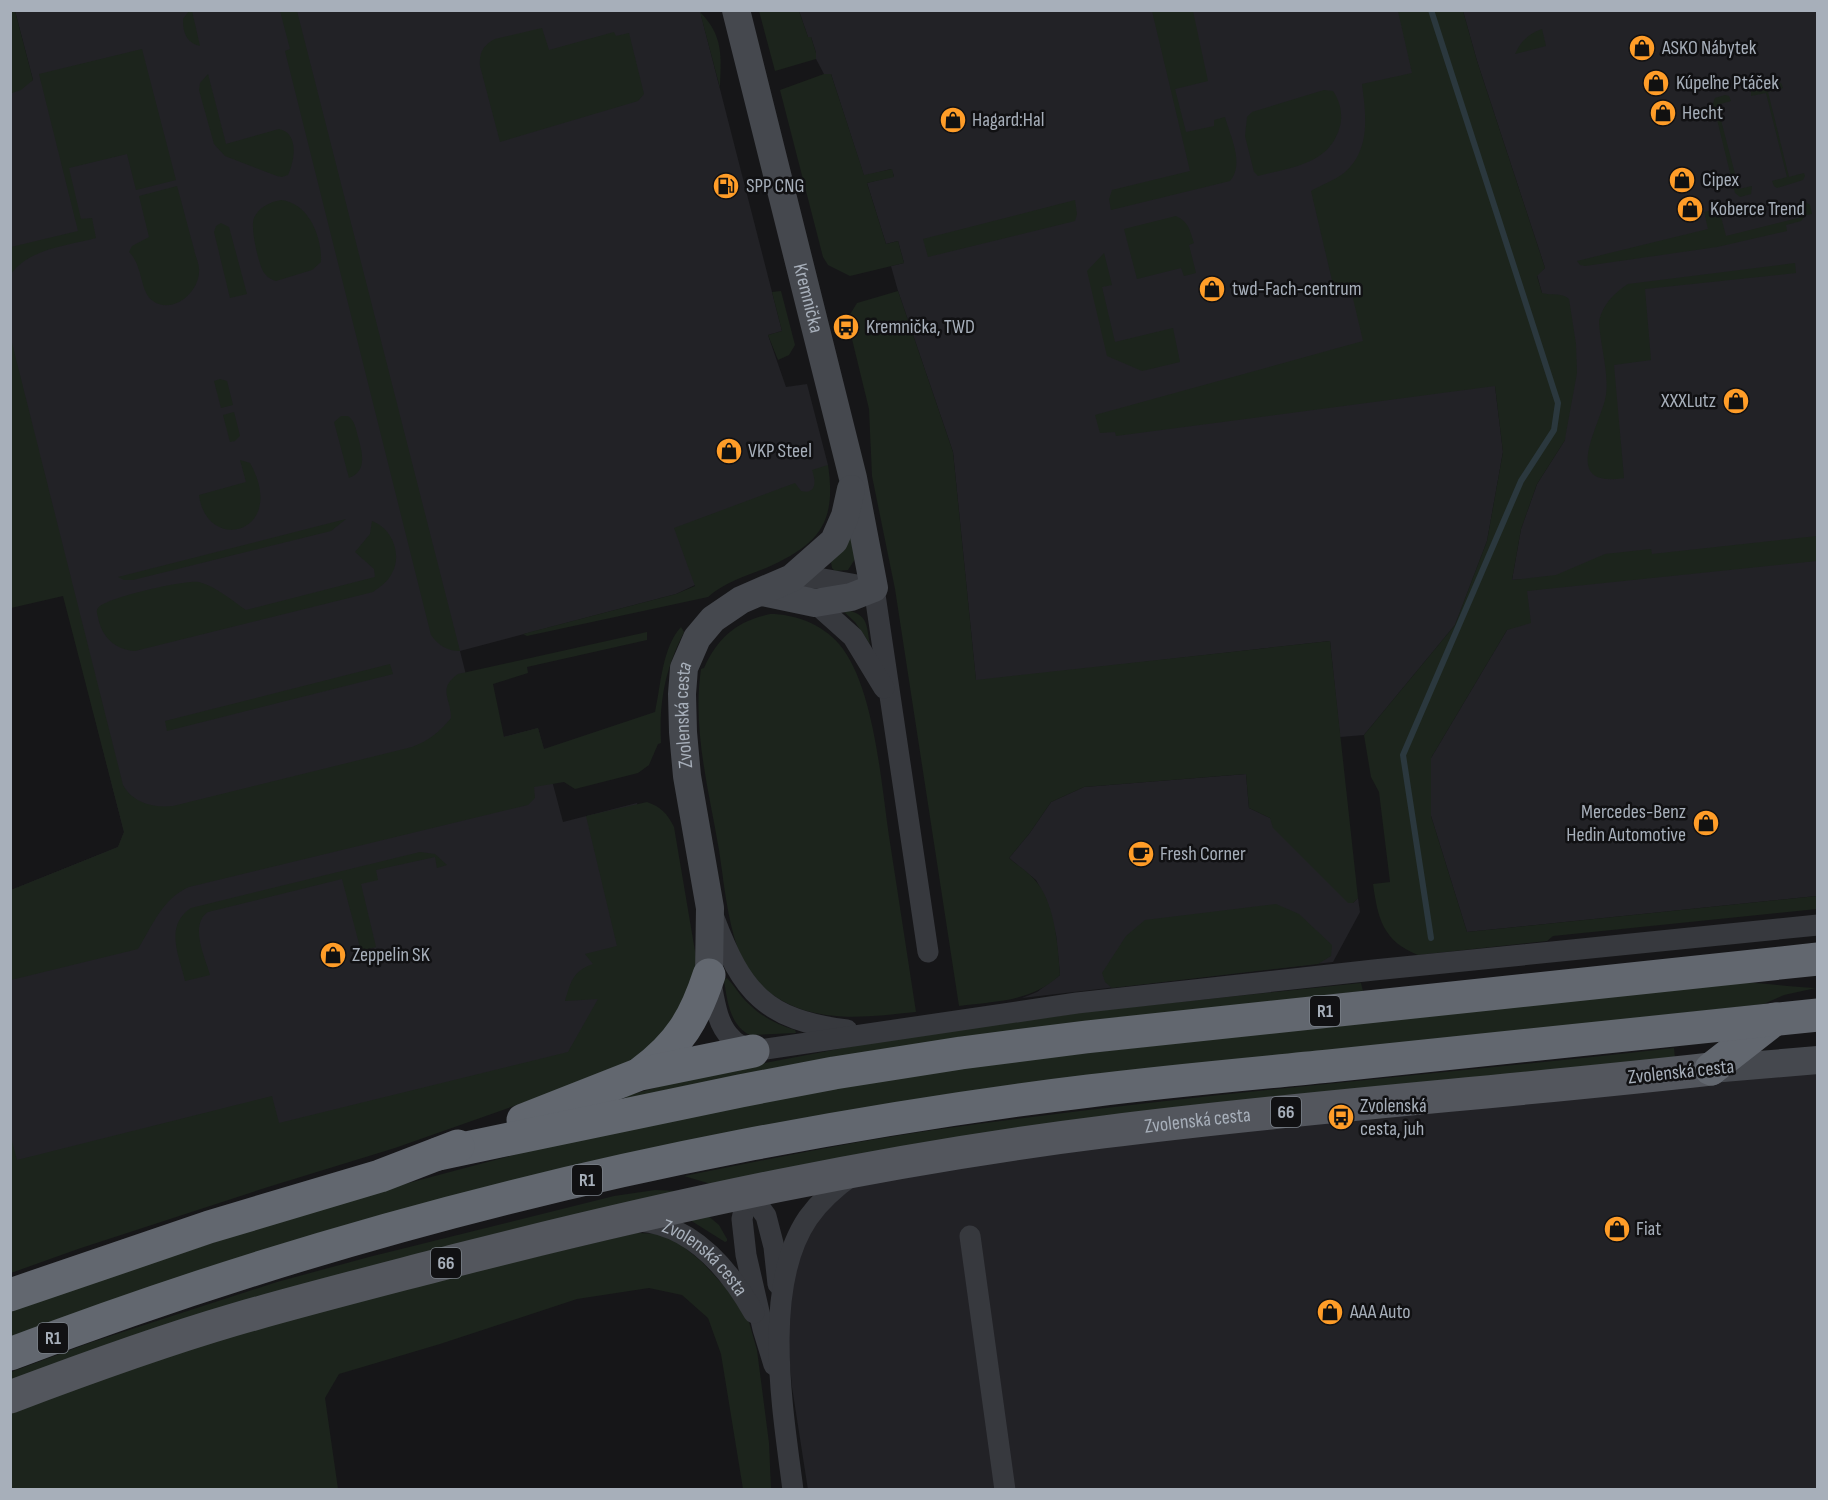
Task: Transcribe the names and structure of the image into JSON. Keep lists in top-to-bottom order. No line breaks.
{"streets":{"highway":["R1"],"main road":["Kremnička","Zvolenská cesta","66"]},"crossings":[["Kremnička","Zvolenská cesta"],["Zvolenská cesta","66"]],"places":{"shop":["ASKO Nábytek","Kúpeľne Ptáček","Hecht","Hagard:Hal","Cipex","Koberce Trend","twd-Fach-centrum","XXXLutz","VKP Steel","Mercedes-Benz Hedin Automotive","Zeppelin SK","Fiat","AAA Auto"],"fuel station":["SPP CNG"],"bus stop":["Kremnička, TWD","Zvolenská cesta, juh"],"cafe":["Fresh Corner"]}}
